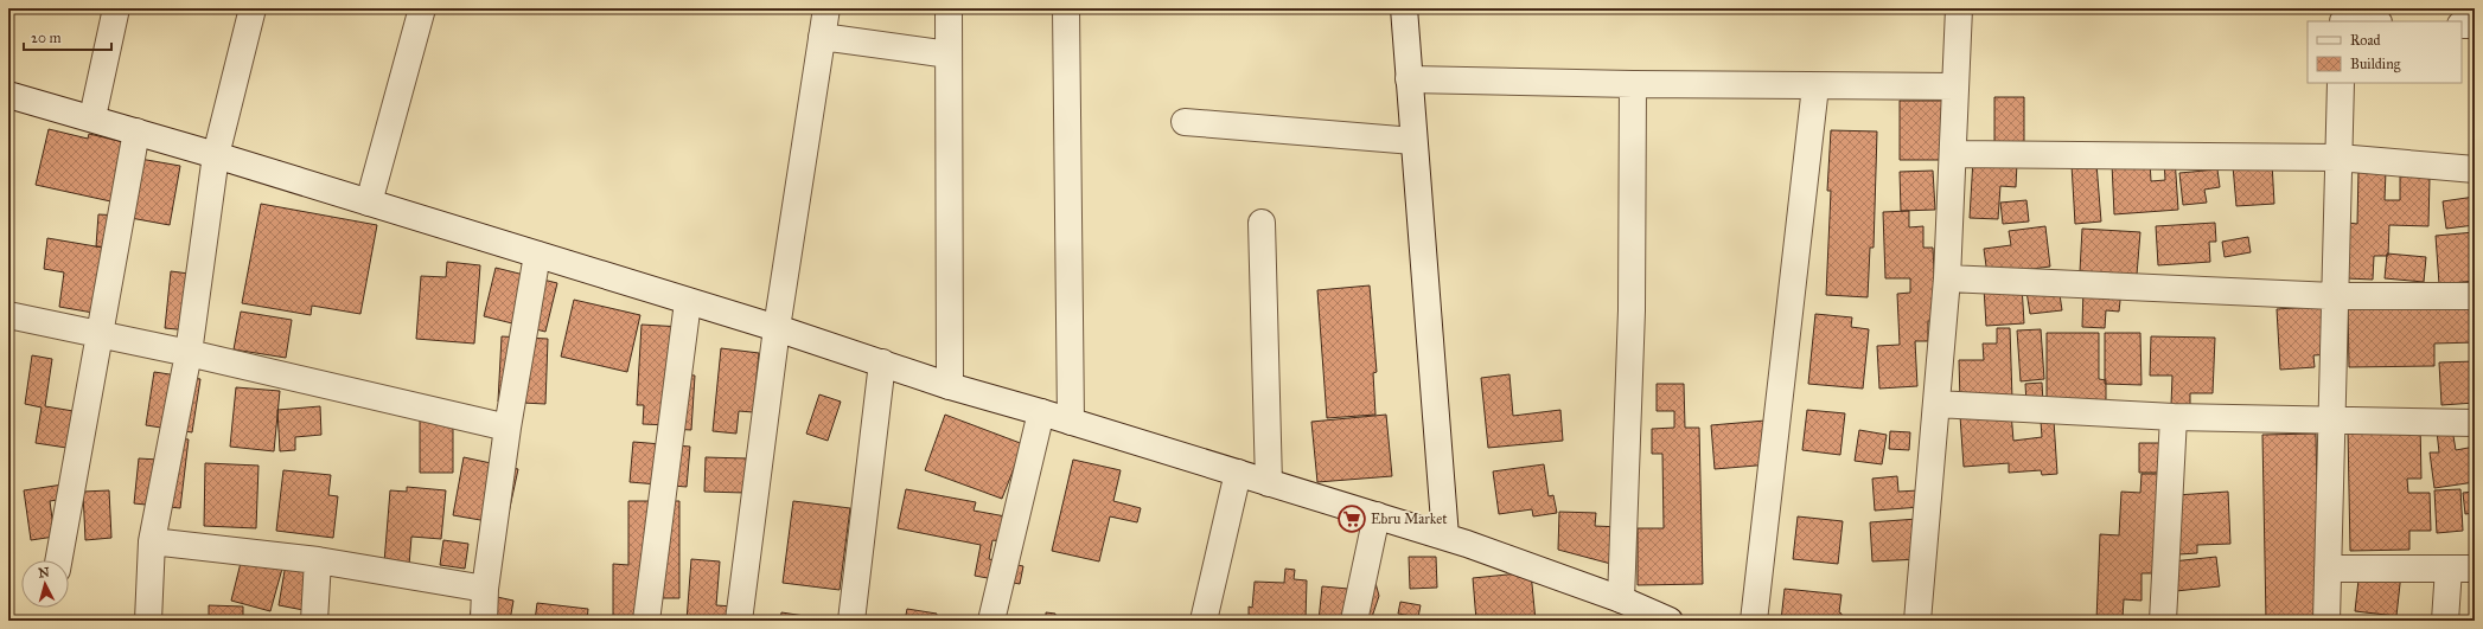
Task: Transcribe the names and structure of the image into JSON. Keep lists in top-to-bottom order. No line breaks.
{"places":{"supermarket":["Ebru Market"]},"legend":["Road","Building"],"scale_bar":"20 m","north":"top"}
